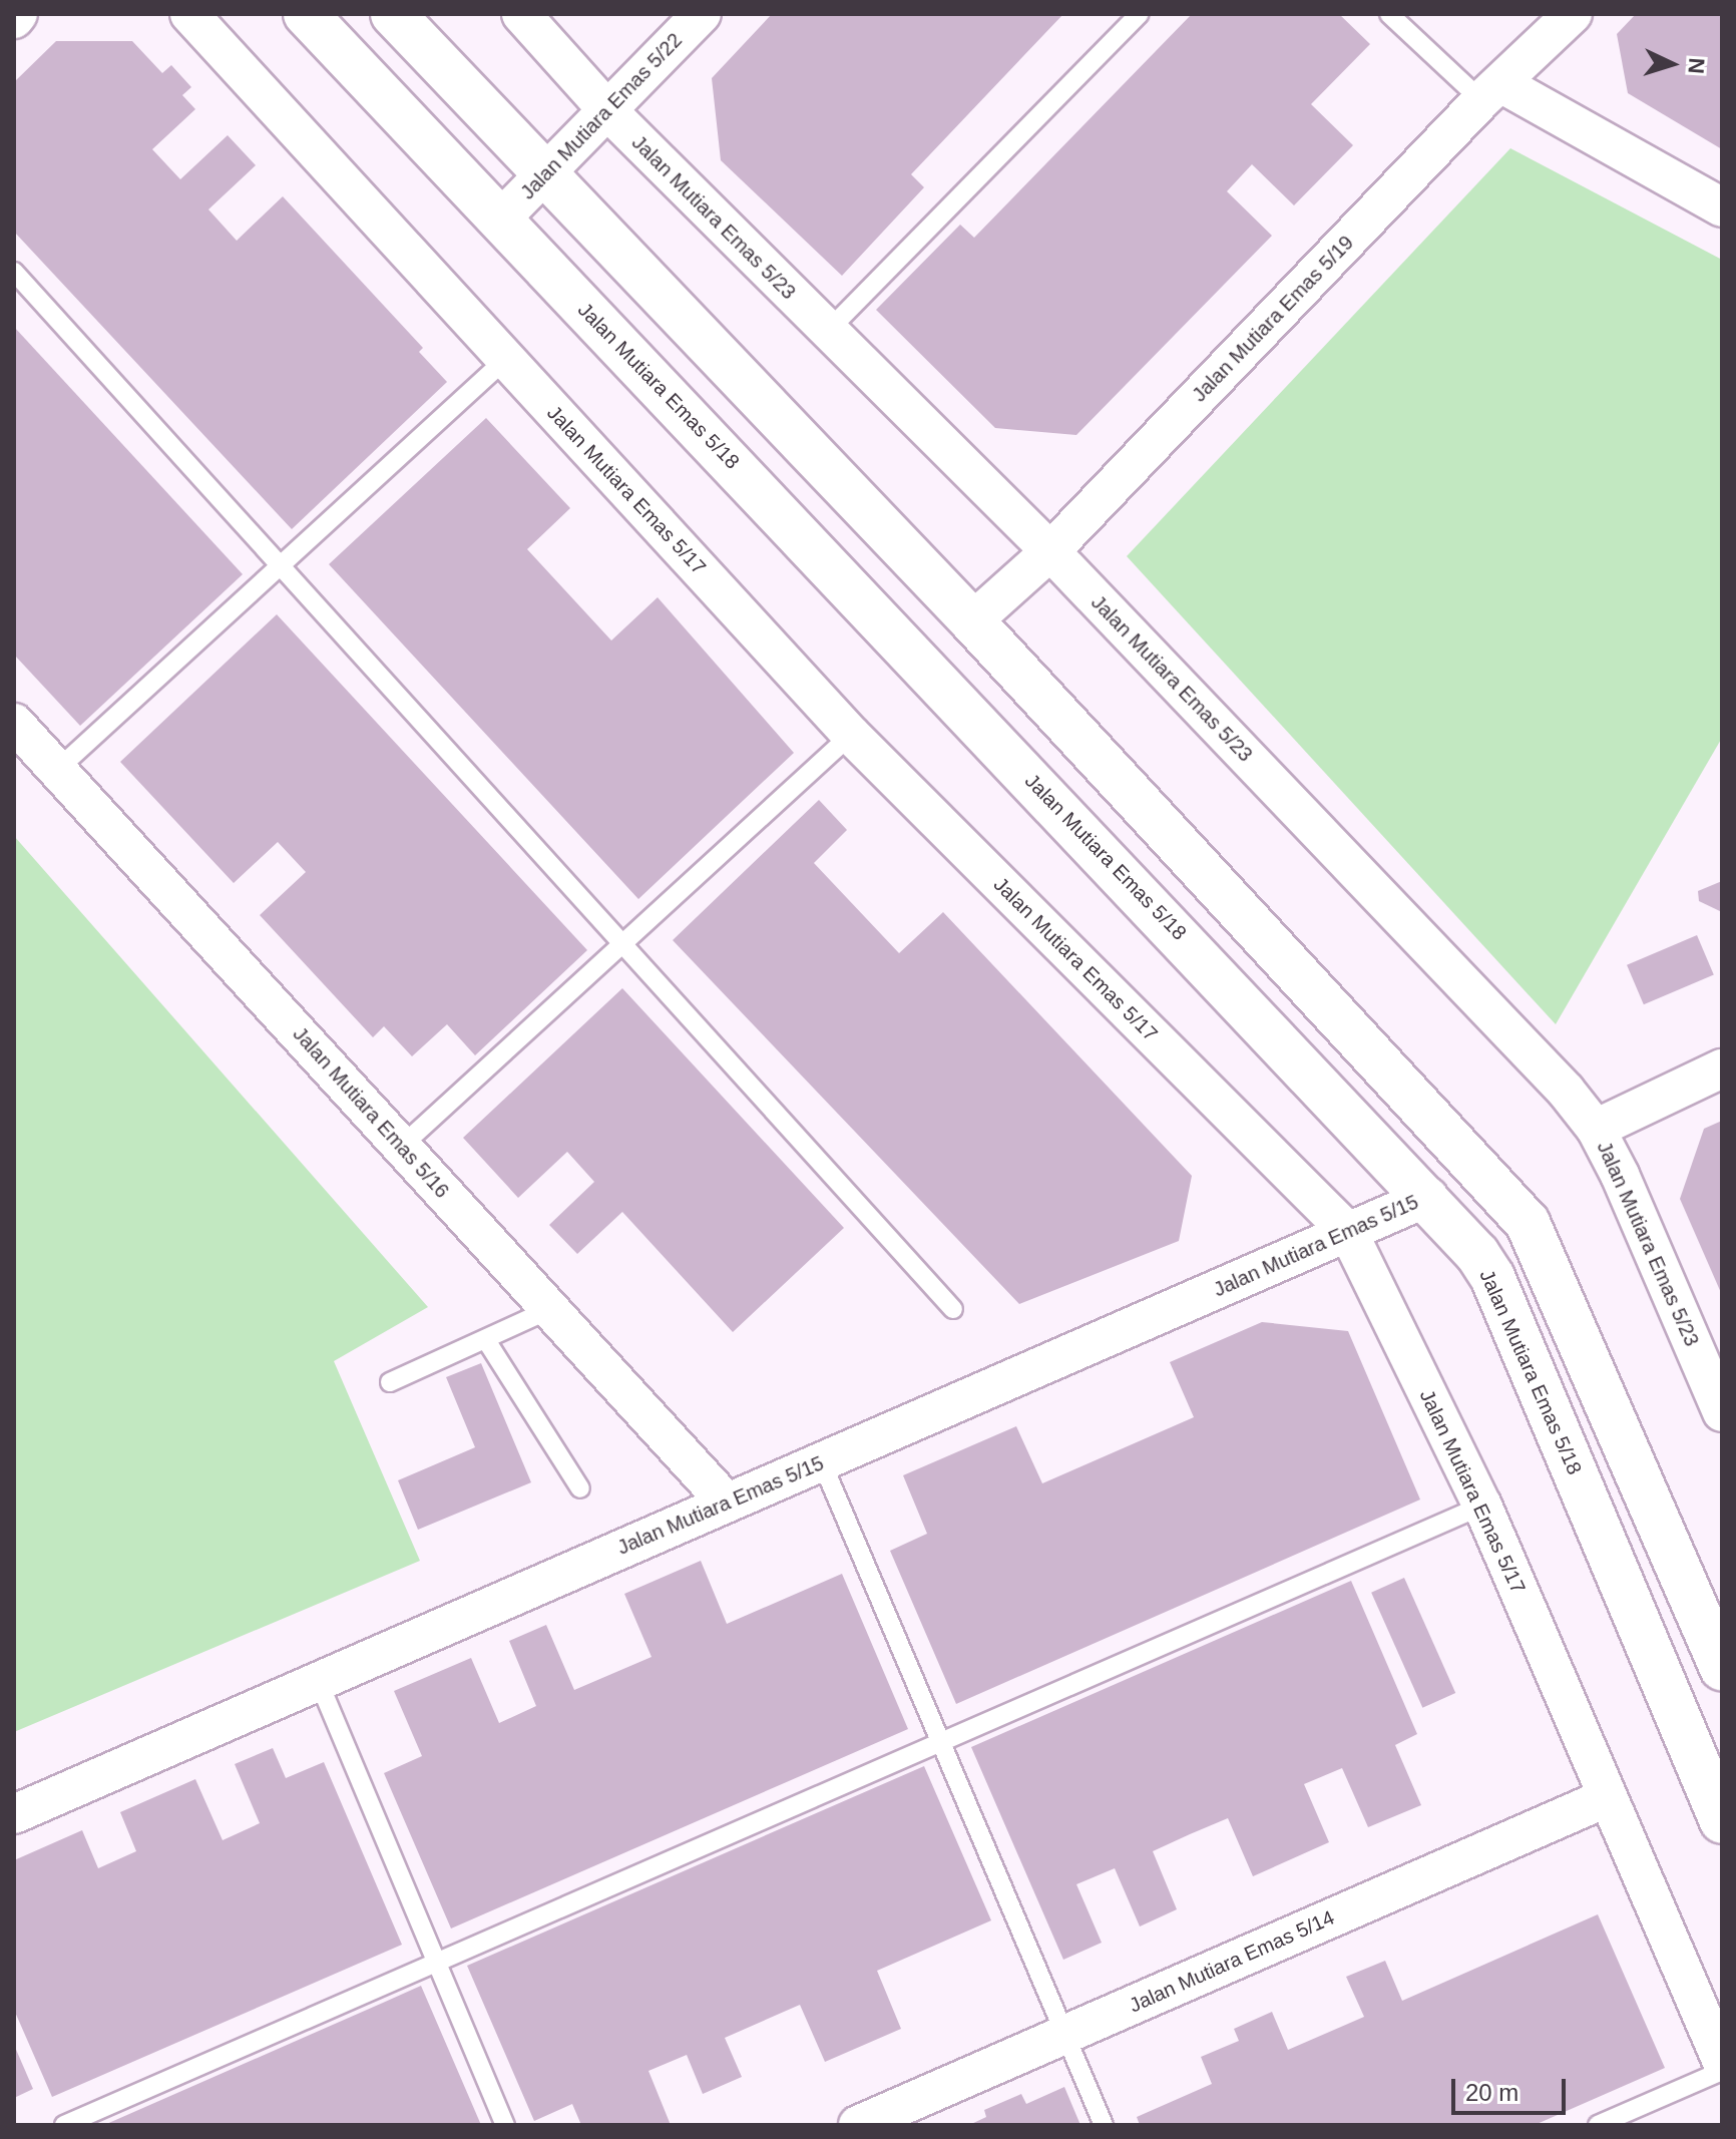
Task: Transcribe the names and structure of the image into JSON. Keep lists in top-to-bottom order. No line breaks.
{"streets":{"street":["Jalan Mutiara Emas 5/22","Jalan Mutiara Emas 5/23","Jalan Mutiara Emas 5/19","Jalan Mutiara Emas 5/18","Jalan Mutiara Emas 5/17","Jalan Mutiara Emas 5/16","Jalan Mutiara Emas 5/15","Jalan Mutiara Emas 5/14"]},"crossings":[["Jalan Mutiara Emas 5/22","Jalan Mutiara Emas 5/23"],["Jalan Mutiara Emas 5/22","Jalan Mutiara Emas 5/18"],["Jalan Mutiara Emas 5/23","Jalan Mutiara Emas 5/19"],["Jalan Mutiara Emas 5/18","Jalan Mutiara Emas 5/15"],["Jalan Mutiara Emas 5/17","Jalan Mutiara Emas 5/15"],["Jalan Mutiara Emas 5/17","Jalan Mutiara Emas 5/14"],["Jalan Mutiara Emas 5/16","Jalan Mutiara Emas 5/15"]],"scale_bar":"20 m","north":"right"}
